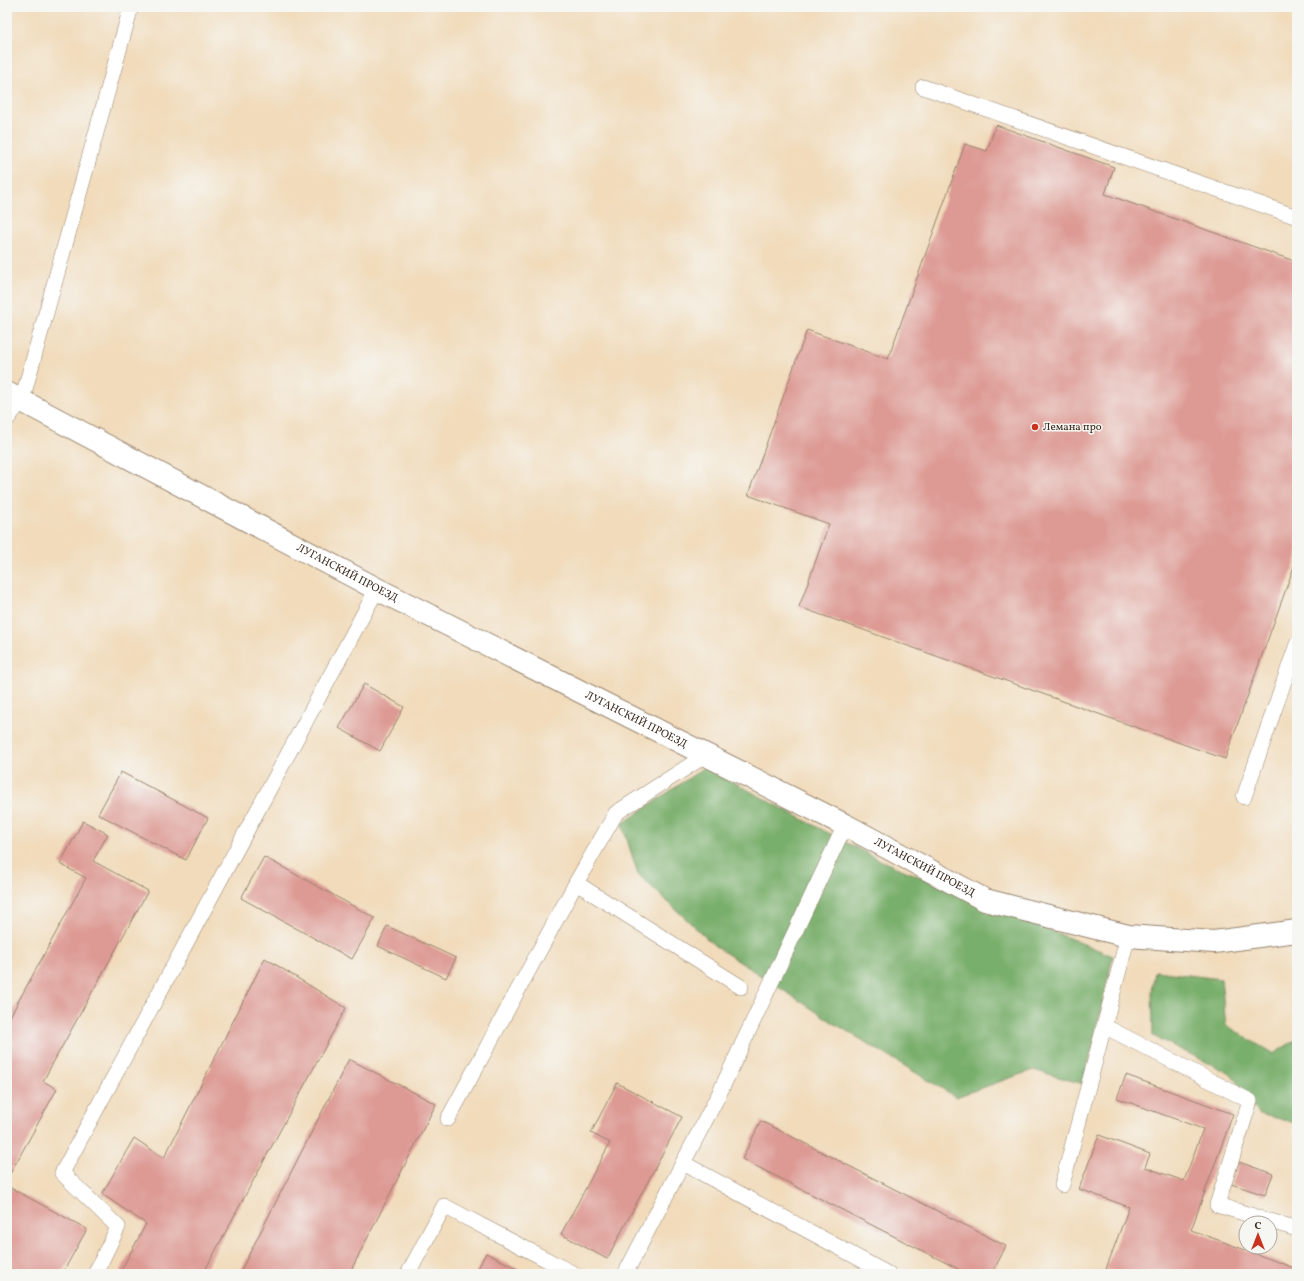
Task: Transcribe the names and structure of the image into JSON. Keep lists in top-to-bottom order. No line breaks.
{"streets":{"street":["ЛУГАНСКИЙ ПРОЕЗД"]},"places":["Лемана про"],"north":"top"}
